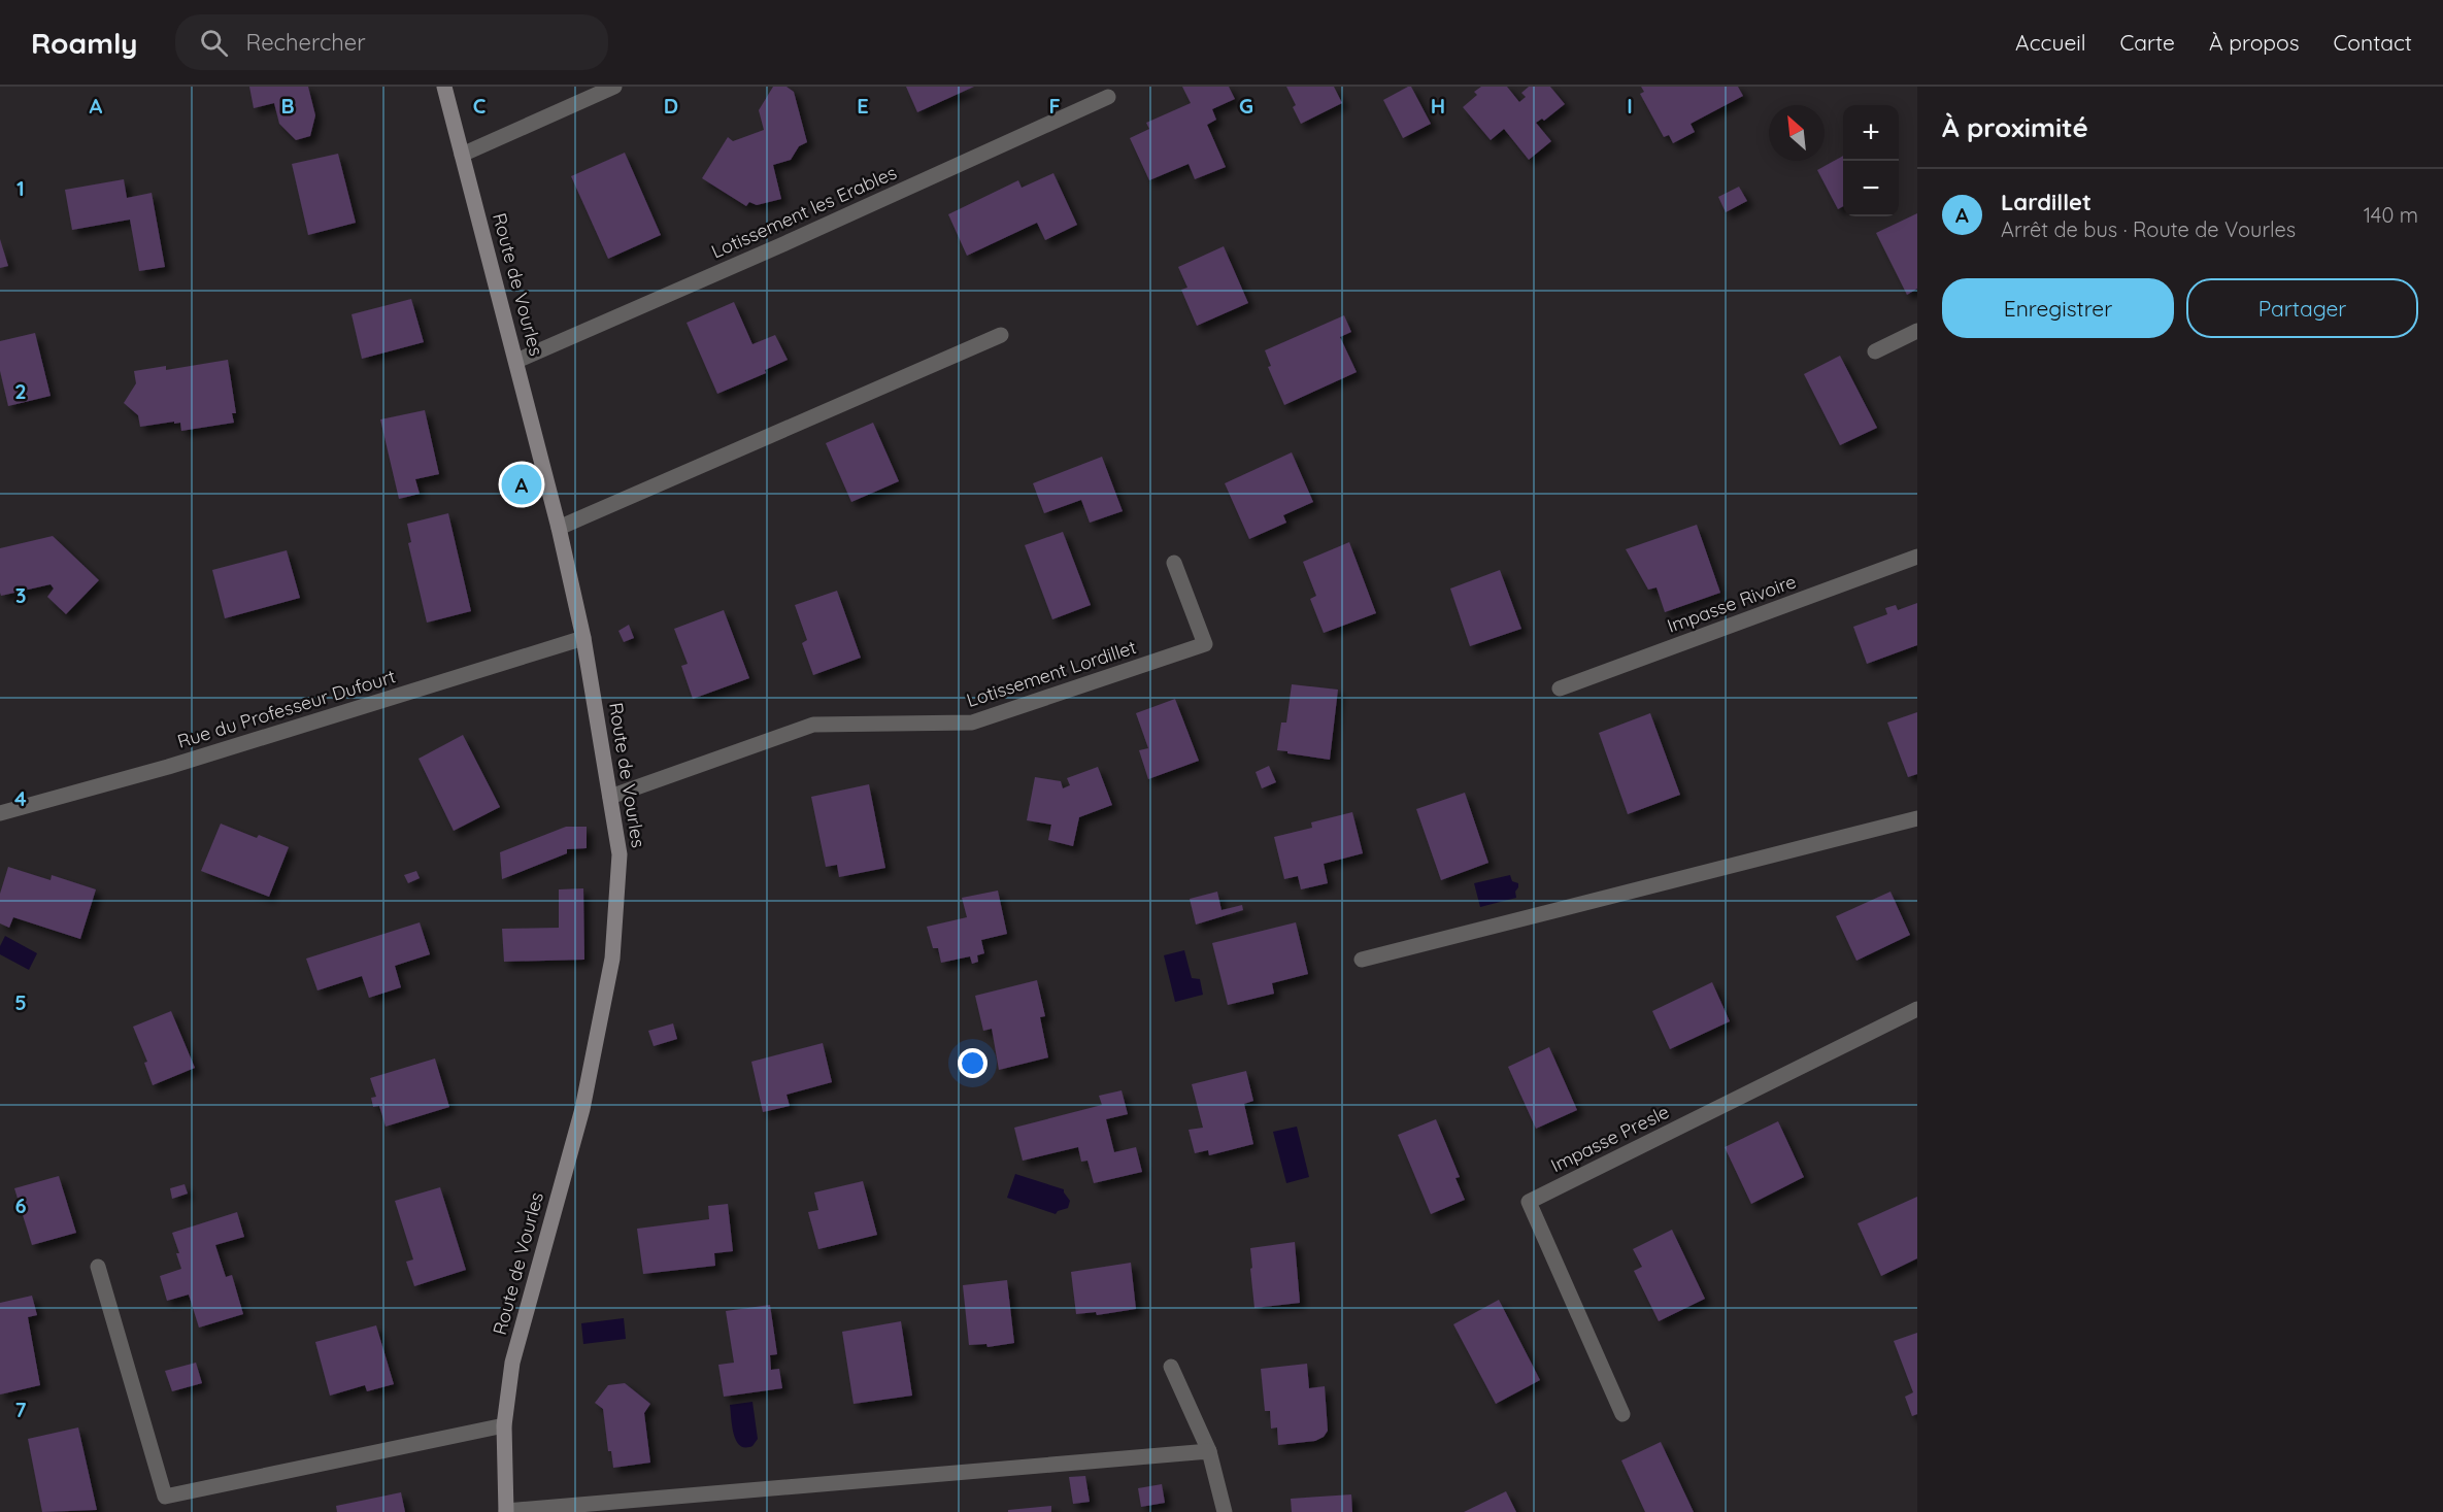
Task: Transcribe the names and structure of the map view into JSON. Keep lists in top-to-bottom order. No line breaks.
{"streets":{"street":["Lotissement les Erables","Route de Vourles","Impasse Rivoire","Lotissement Lordillet","Rue du Professeur Dufourt","Impasse Presle"]},"crossings":[["Lotissement les Erables","Route de Vourles"],["Route de Vourles","Lotissement Lordillet"],["Route de Vourles","Rue du Professeur Dufourt"]],"north":"top left","page":{"header":"Roamly","search":"Rechercher","nav":["Accueil","Carte","À propos","Contact"],"heading":"À proximité","map_buttons":["+","−"],"list":[{"mark":"A","name":"Lardillet","note":"Arrêt de bus · Route de Vourles","value":"140 m"}],"buttons":["Enregistrer","Partager"],"pins":"A"},"grid":{"columns":["A","B","C","D","E","F","G","H","I"],"rows":["1","2","3","4","5","6","7"]}}
